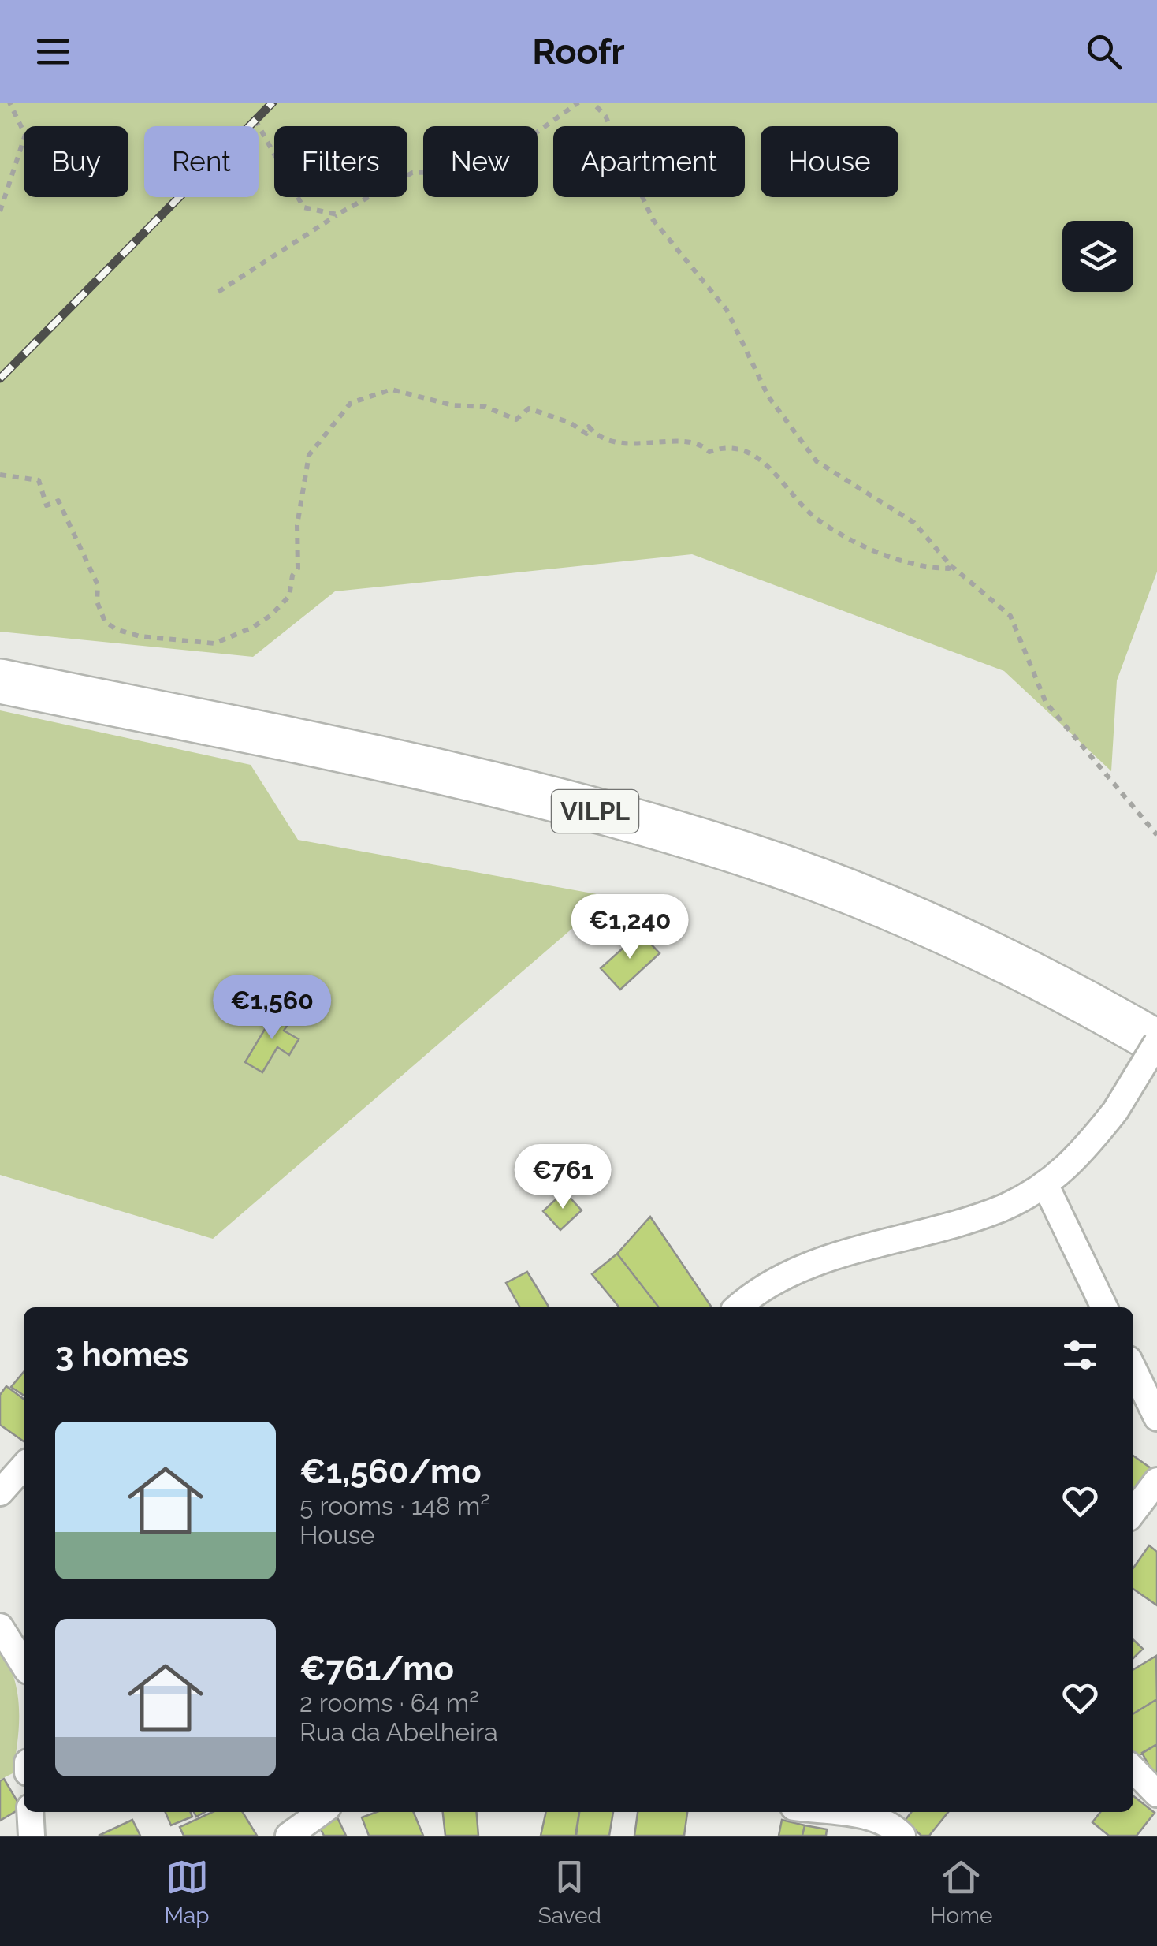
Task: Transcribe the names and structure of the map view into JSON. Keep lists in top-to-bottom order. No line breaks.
{"streets":{"highway":["VILPL"]},"page":{"header":"Roofr","chip":["Buy","Rent","Filters","New","Apartment","House"],"price":["€1,240","€1,560","€761"],"heading":"3 homes","list":[{"name":"€1,560/mo","note":"5 rooms · 148 m² · House"},{"name":"€761/mo","note":"2 rooms · 64 m² · Rua da Abelheira"}],"tabs":["Map","Saved","Home"]}}
